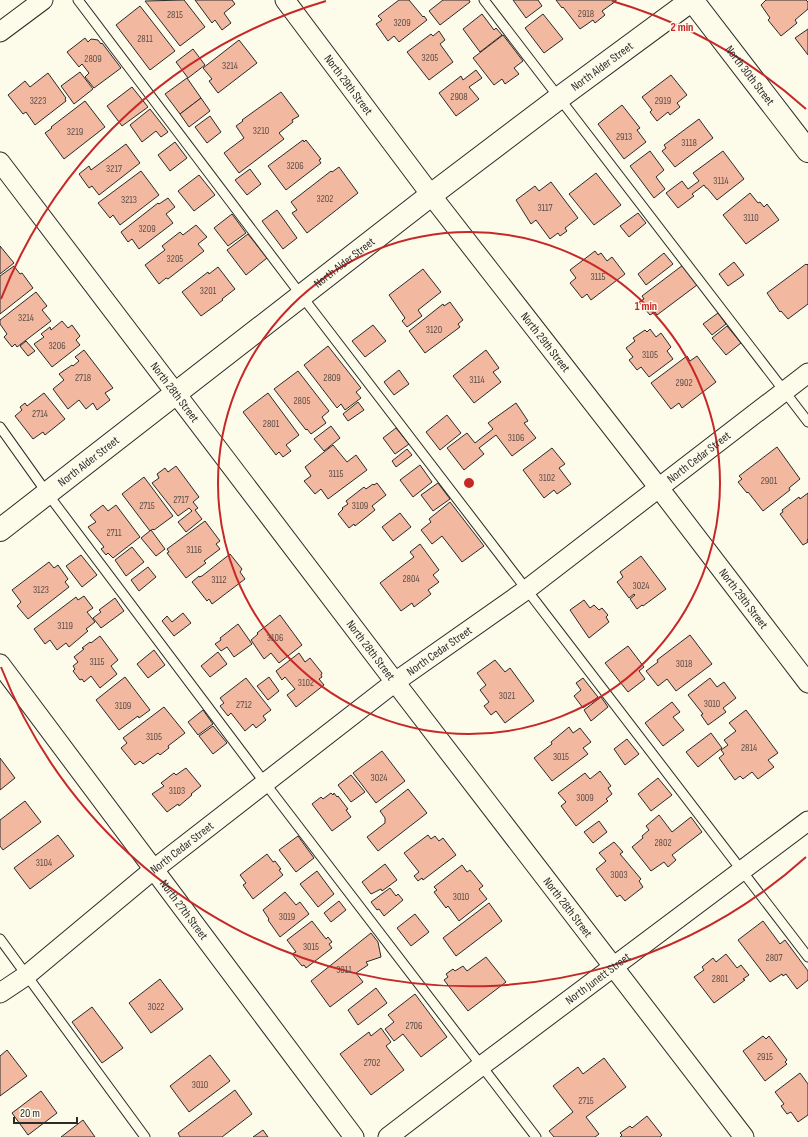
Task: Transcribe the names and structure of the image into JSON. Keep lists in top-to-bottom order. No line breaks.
{"streets":{"street":["North Alder Street","North 30th Street","North 29th Street","North 28th Street","North Cedar Street","North 27th Street","North Junett Street"]},"crossings":[["North Alder Street","North 30th Street"],["North Alder Street","North 29th Street"],["North Alder Street","North 28th Street"],["North 29th Street","North Cedar Street"],["North 28th Street","North Cedar Street"],["North 28th Street","North Junett Street"],["North Cedar Street","North 27th Street"]],"house_numbers":["2918","2815","3209","2811","3205","2809","3214","2908","3223","2919","3210","3219","2913","3118","3206","3217","3114","3202","3213","3117","3110","3209","3205","3115","3201","3214","3120","3206","3105","2718","2809","3114","2902","2805","2714","2801","3106","3115","3102","2901","2717","2715","3109","2711","3116","2804","3112","3024","3123","3119","3106","3115","3018","3102","3021","3010","2712","3109","3105","2814","3015","3024","3103","3009","2802","3104","3003","3010","3019","3015","2807","3011","2801","3022","2706","2915","2702","3010","2715"],"scale_bar":"20 m","rings":["2 min","1 min"]}
